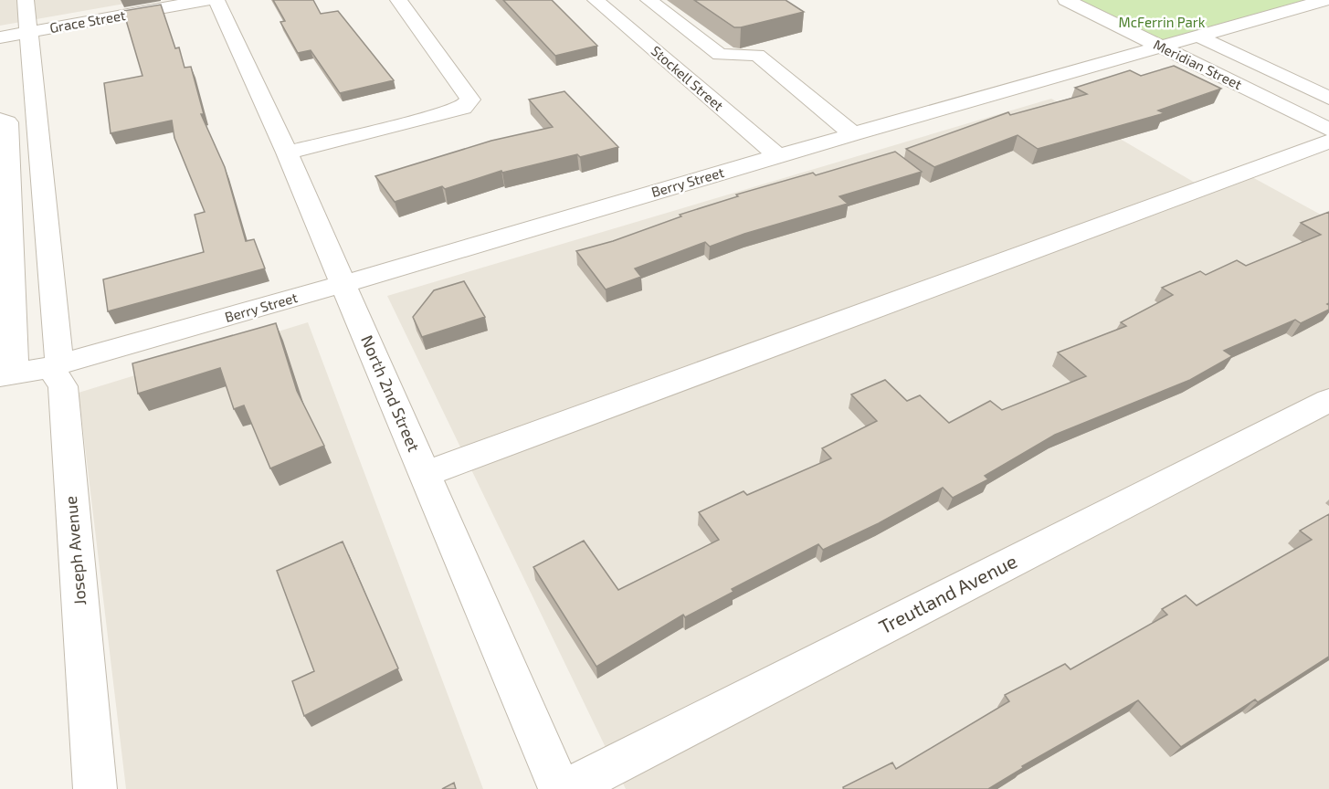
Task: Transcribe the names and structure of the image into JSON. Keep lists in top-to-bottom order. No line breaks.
{"streets":{"street":["Grace Street","Meridian Street","Stockell Street","Berry Street","North 2nd Street","Joseph Avenue","Treutland Avenue"]},"crossings":[["Meridian Street","Berry Street"],["Stockell Street","Berry Street"],["Berry Street","North 2nd Street"],["Berry Street","Joseph Avenue"]],"parks":["McFerrin Park"]}
